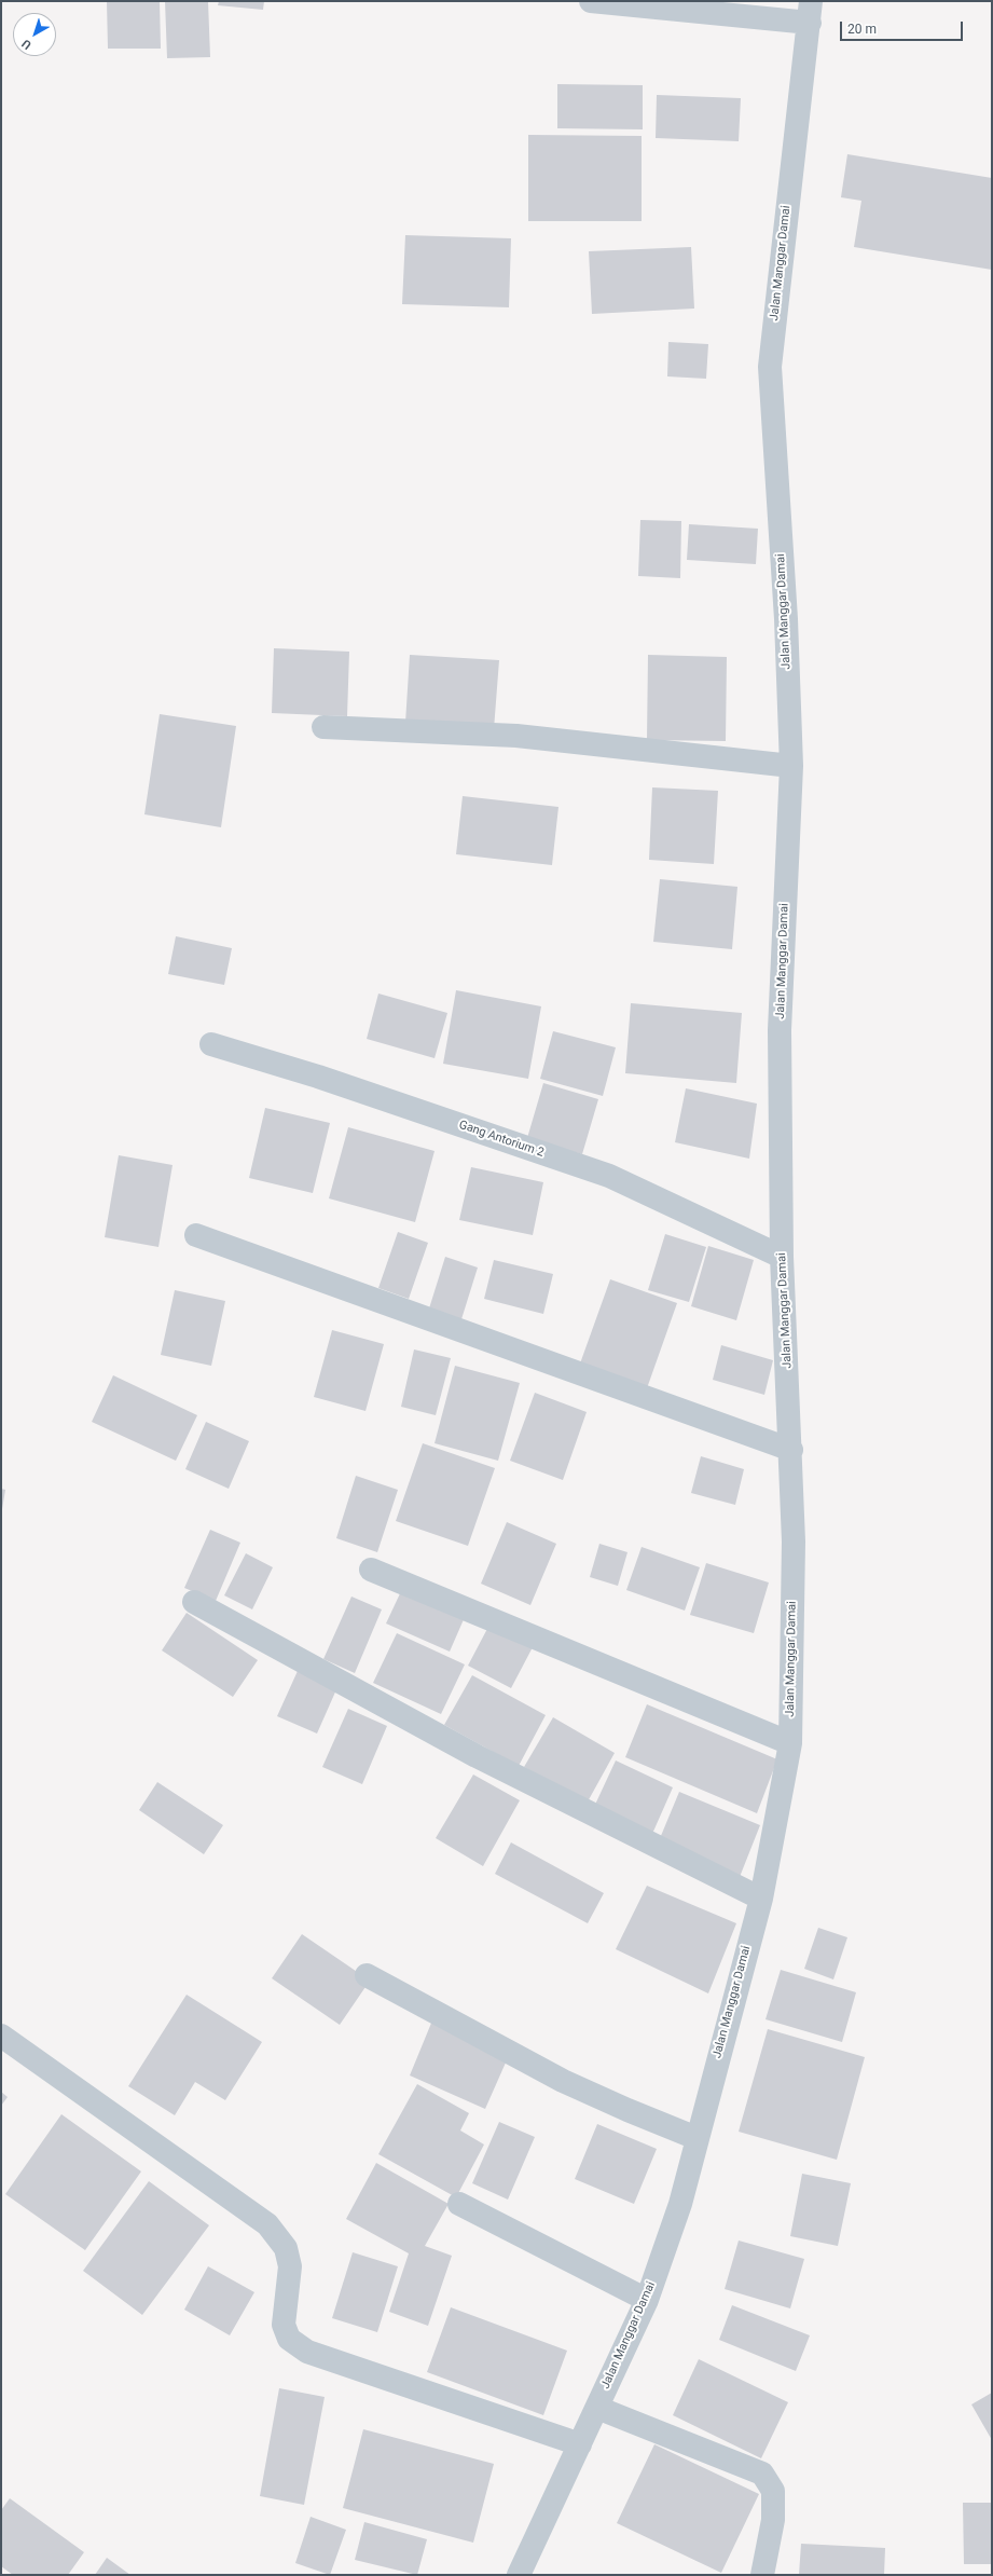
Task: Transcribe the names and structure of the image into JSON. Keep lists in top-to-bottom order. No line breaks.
{"streets":{"street":["Jalan Manggar Damai","Gang Antorium 2"]},"crossings":[["Jalan Manggar Damai","Gang Antorium 2"]],"scale_bar":"20 m","north":"bottom left"}
